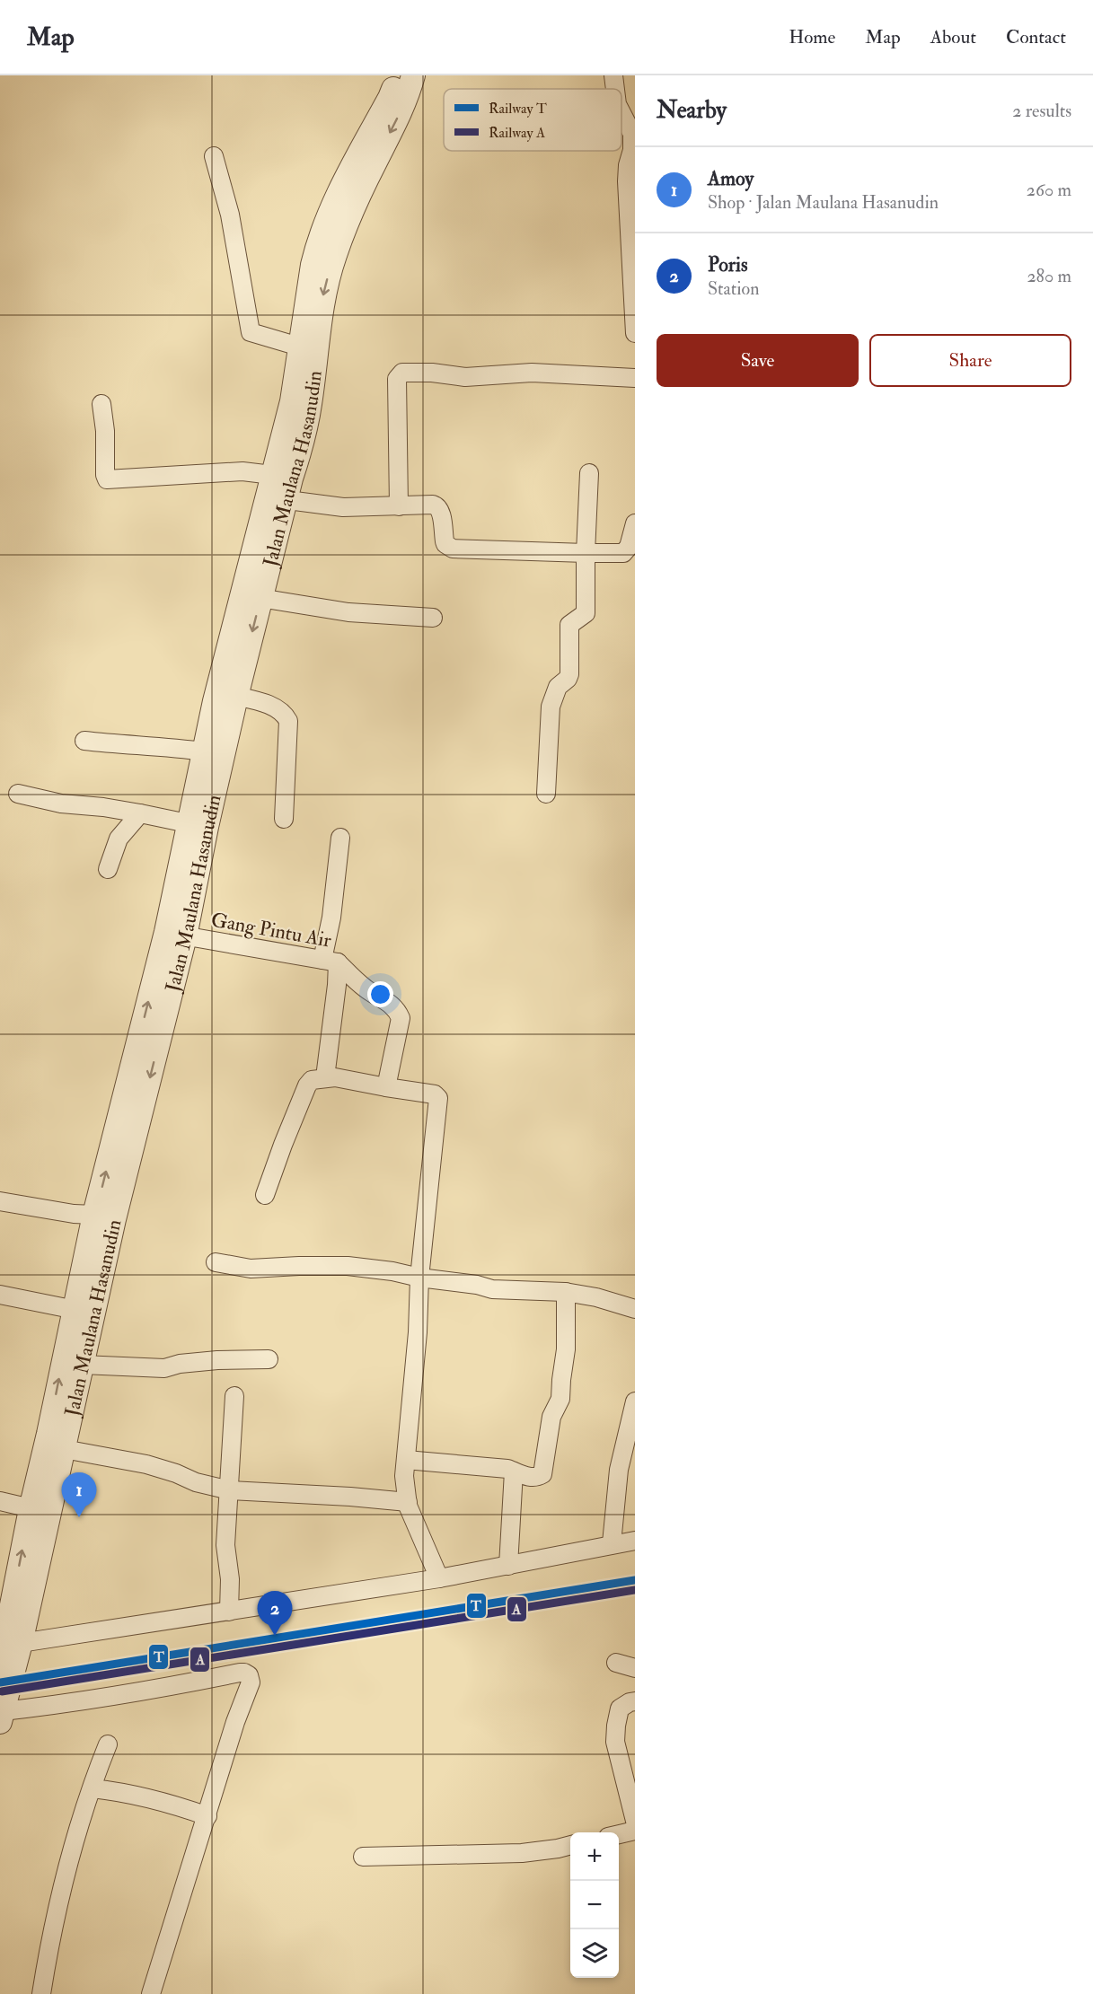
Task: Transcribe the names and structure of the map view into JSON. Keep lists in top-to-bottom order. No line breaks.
{"streets":{"street":["Jalan Maulana Hasanudin","Gang Pintu Air"]},"crossings":[["Jalan Maulana Hasanudin","Gang Pintu Air"]],"lines":["rail line T","rail line A"],"legend":["Railway T","Railway A"],"page":{"header":"Map","nav":["Home","Map","About","Contact"],"heading":["Nearby","2 results"],"list":[{"mark":"1","name":"Amoy","note":"Shop · Jalan Maulana Hasanudin","value":"260 m"},{"mark":"2","name":"Poris","note":"Station","value":"280 m"}],"buttons":["Save","Share"],"pins":["1","2"],"map_buttons":["+","−"]}}
